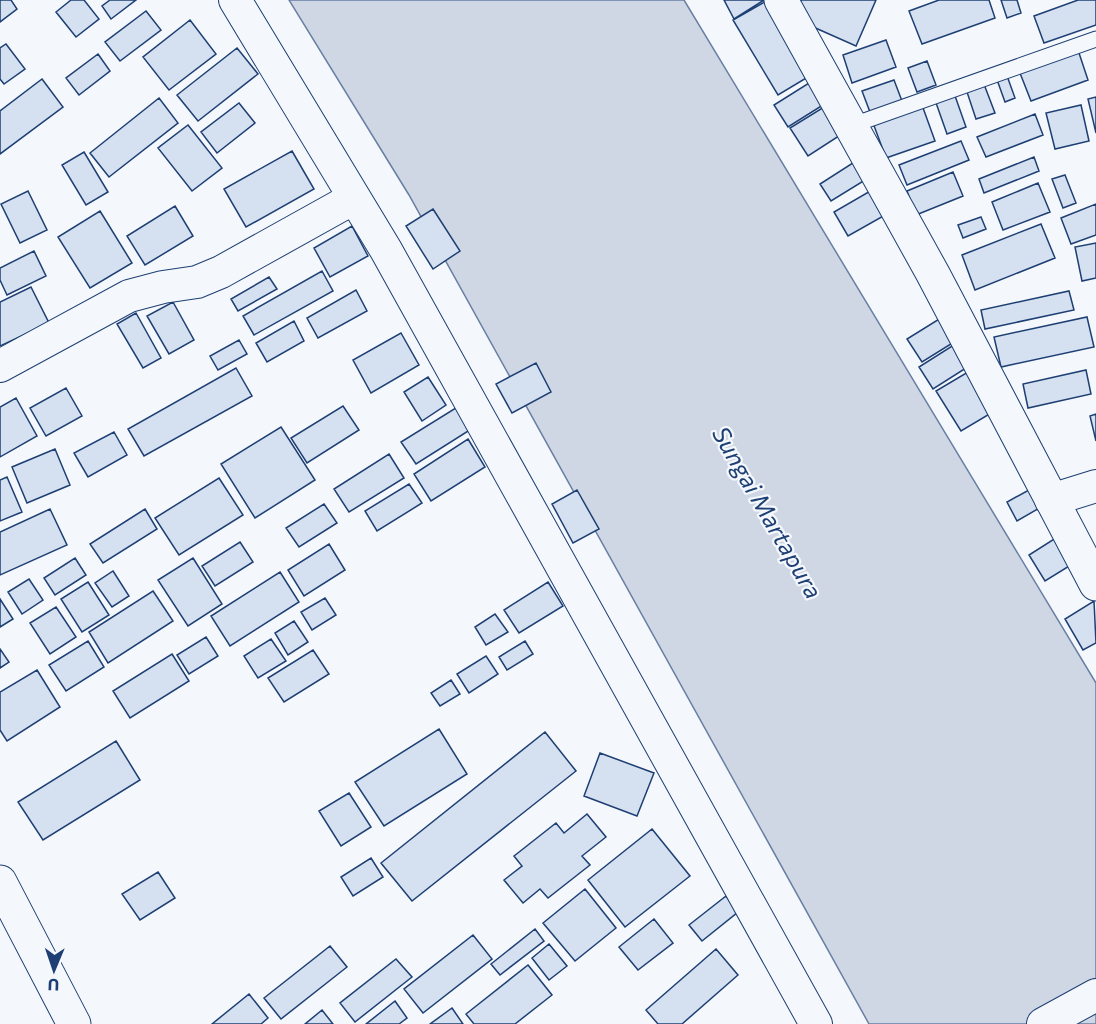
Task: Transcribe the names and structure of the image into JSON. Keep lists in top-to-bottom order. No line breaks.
{"water":["Sungai Martapura"],"north":"bottom"}
